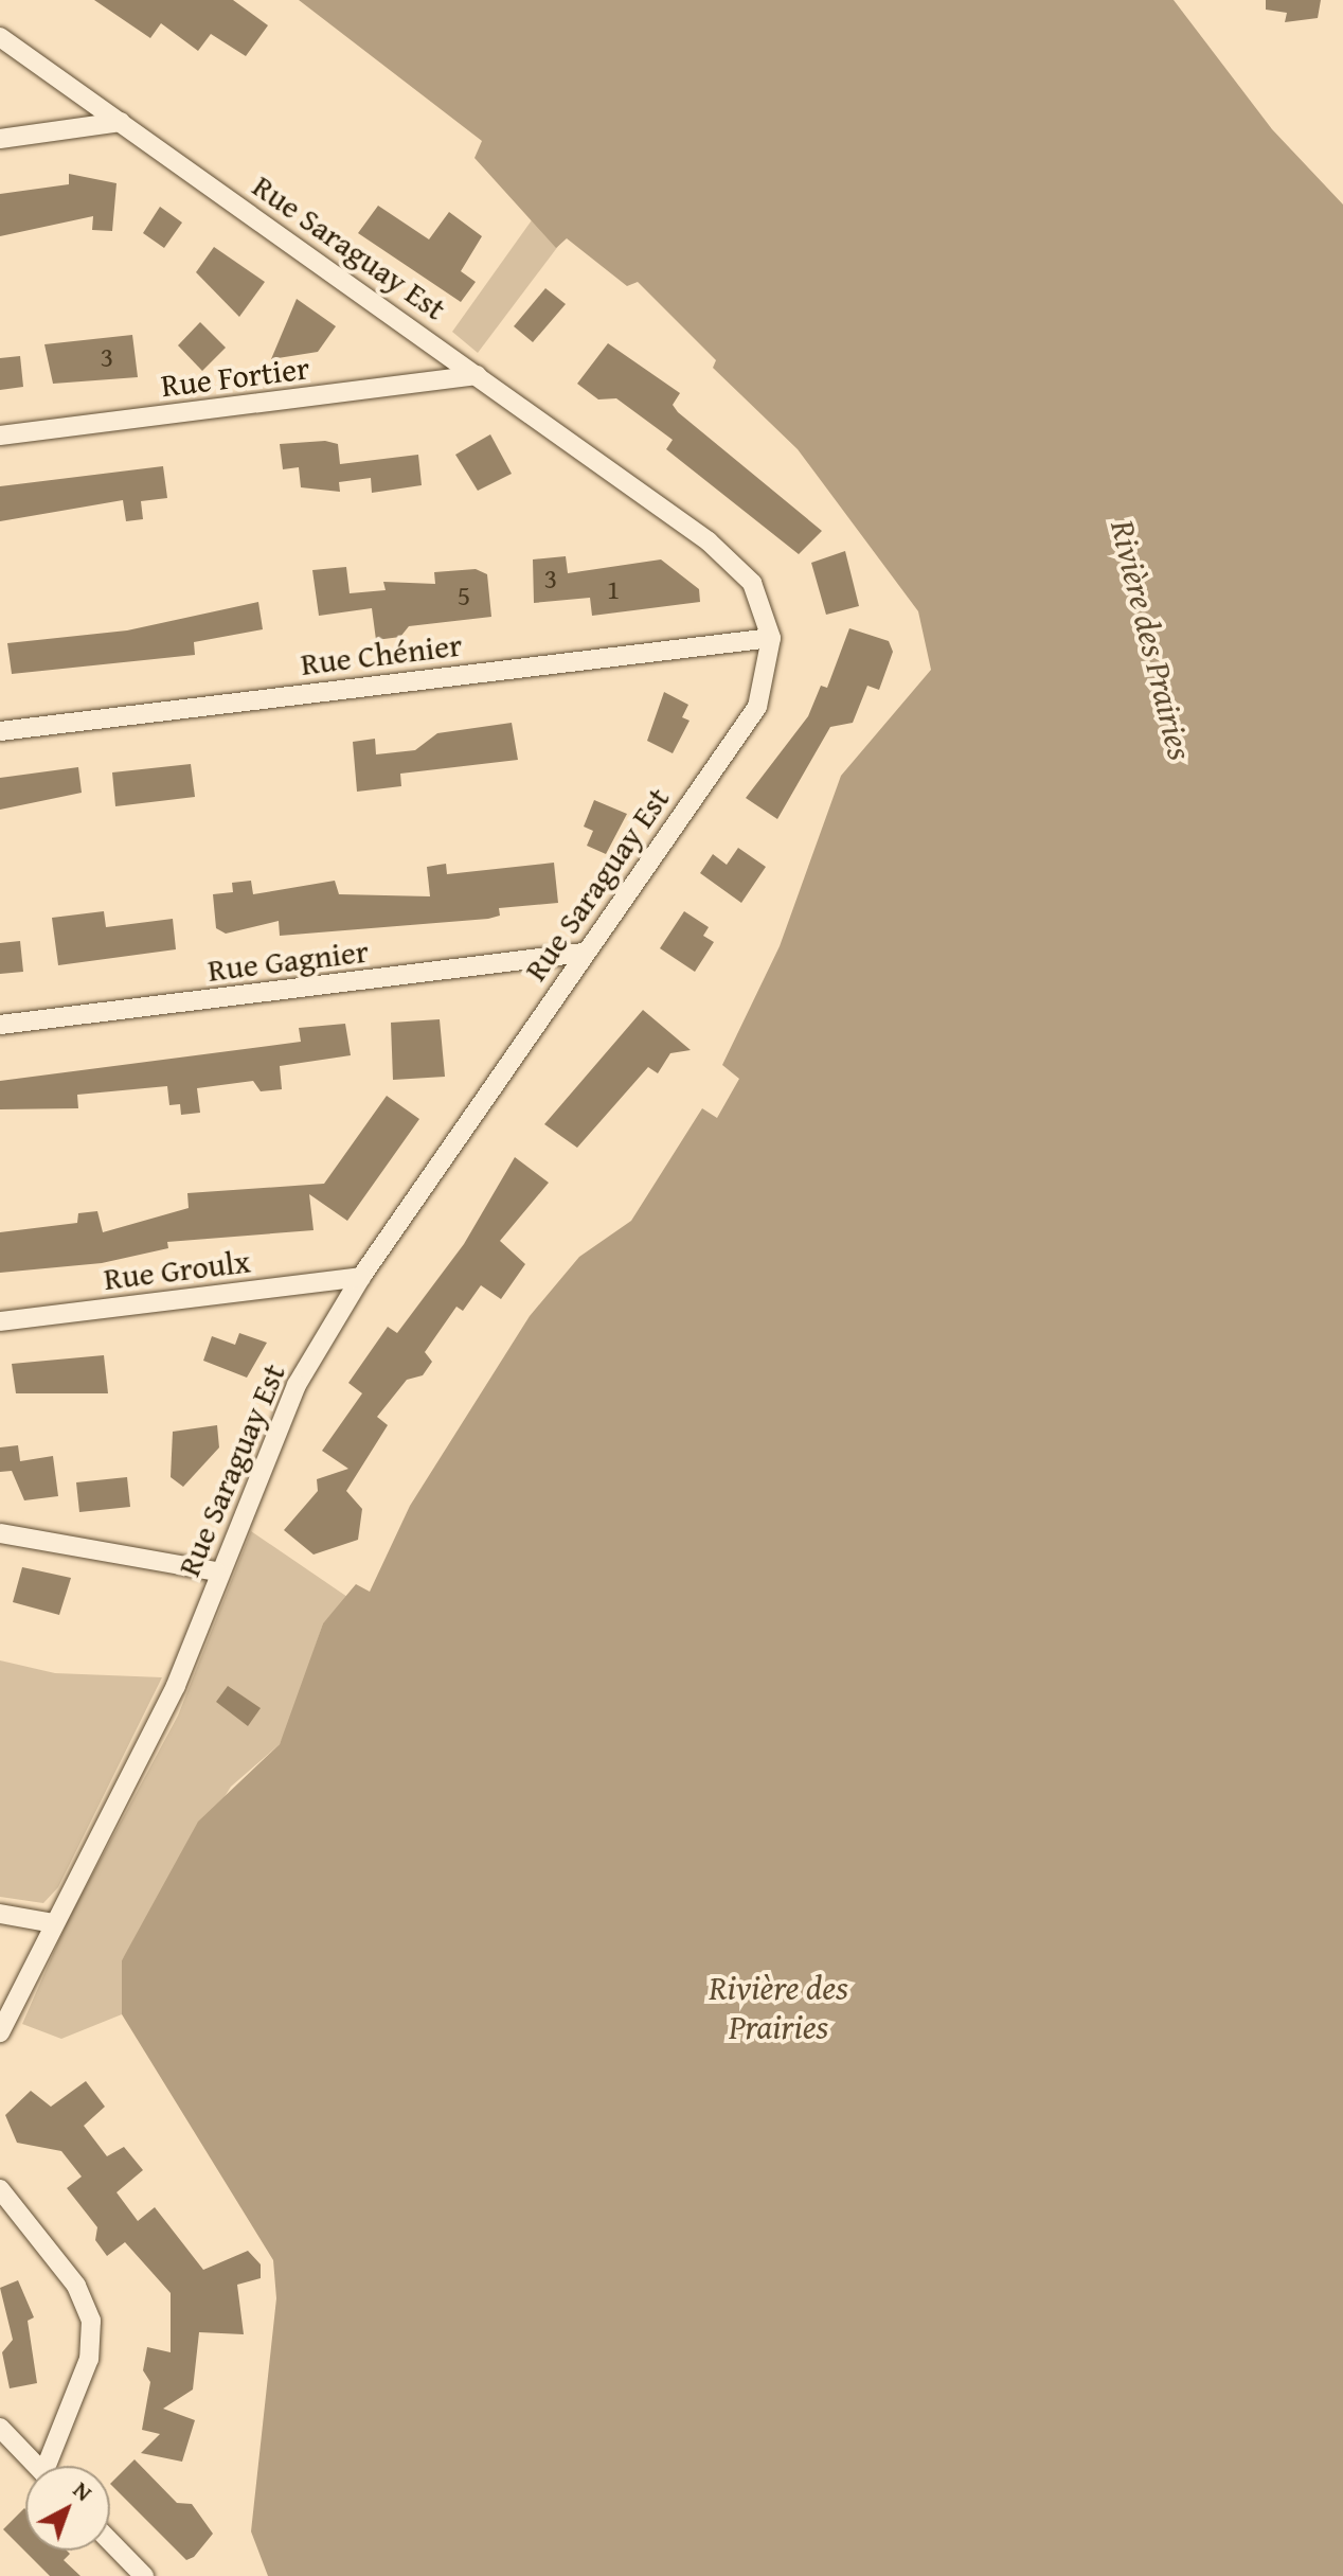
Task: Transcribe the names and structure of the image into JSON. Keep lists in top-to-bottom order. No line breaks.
{"streets":{"street":["Rue Saraguay Est","Rue Fortier","Rue Chénier","Rue Gagnier","Rue Groulx"]},"crossings":[["Rue Saraguay Est","Rue Fortier"],["Rue Saraguay Est","Rue Chénier"],["Rue Saraguay Est","Rue Gagnier"],["Rue Saraguay Est","Rue Groulx"]],"water":["Rivière des Prairies"],"house_numbers":["3","3","1","5"],"north":"top right"}
